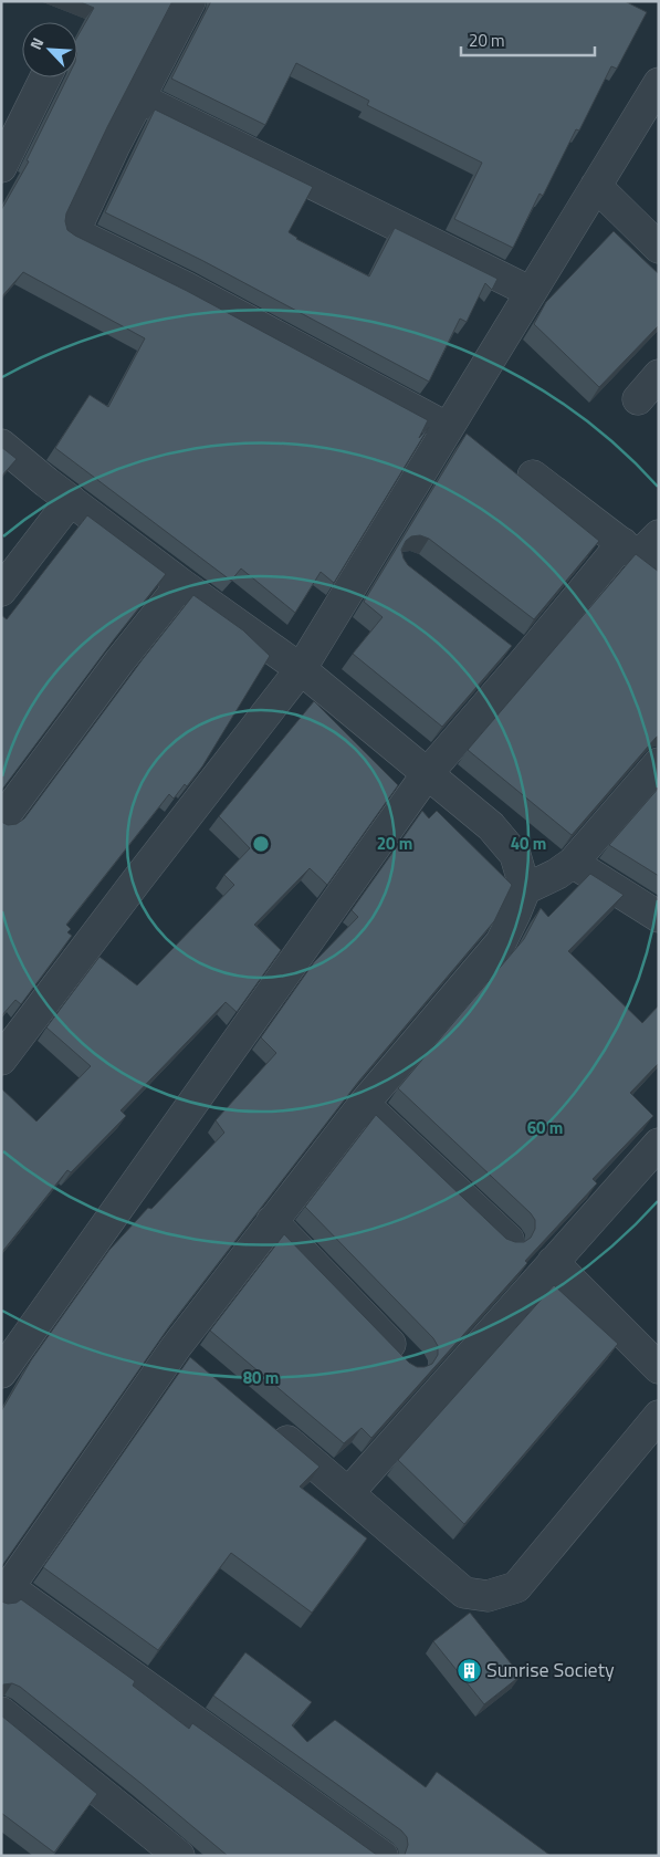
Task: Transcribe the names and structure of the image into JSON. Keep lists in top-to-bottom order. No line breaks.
{"places":{"building":["Sunrise Society"]},"scale_bar":"20 m","north":"top left","rings":["20 m","40 m","60 m","80 m"]}
